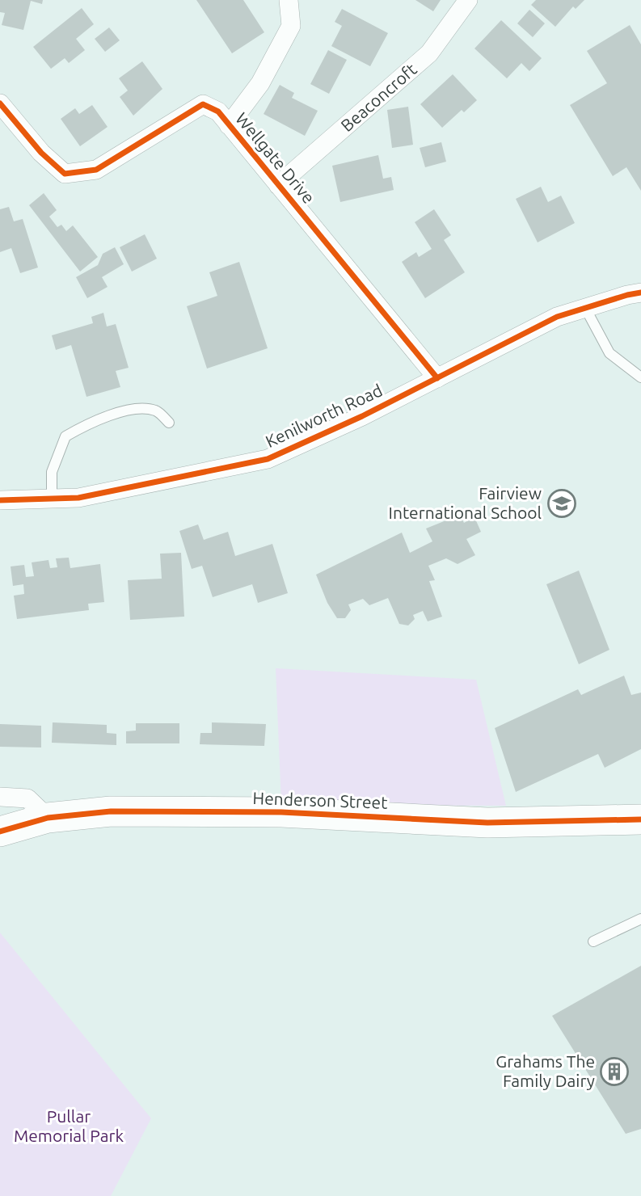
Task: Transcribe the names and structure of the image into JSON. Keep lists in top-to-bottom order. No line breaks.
{"streets":{"main road":["Henderson Street"],"street":["Beaconcroft","Wellgate Drive","Kenilworth Road"]},"crossings":[["Beaconcroft","Wellgate Drive"],["Wellgate Drive","Kenilworth Road"]],"parks":["Pullar Memorial Park"],"places":{"school or university":["Fairview International School"],"building":["Grahams The Family Dairy"]}}
